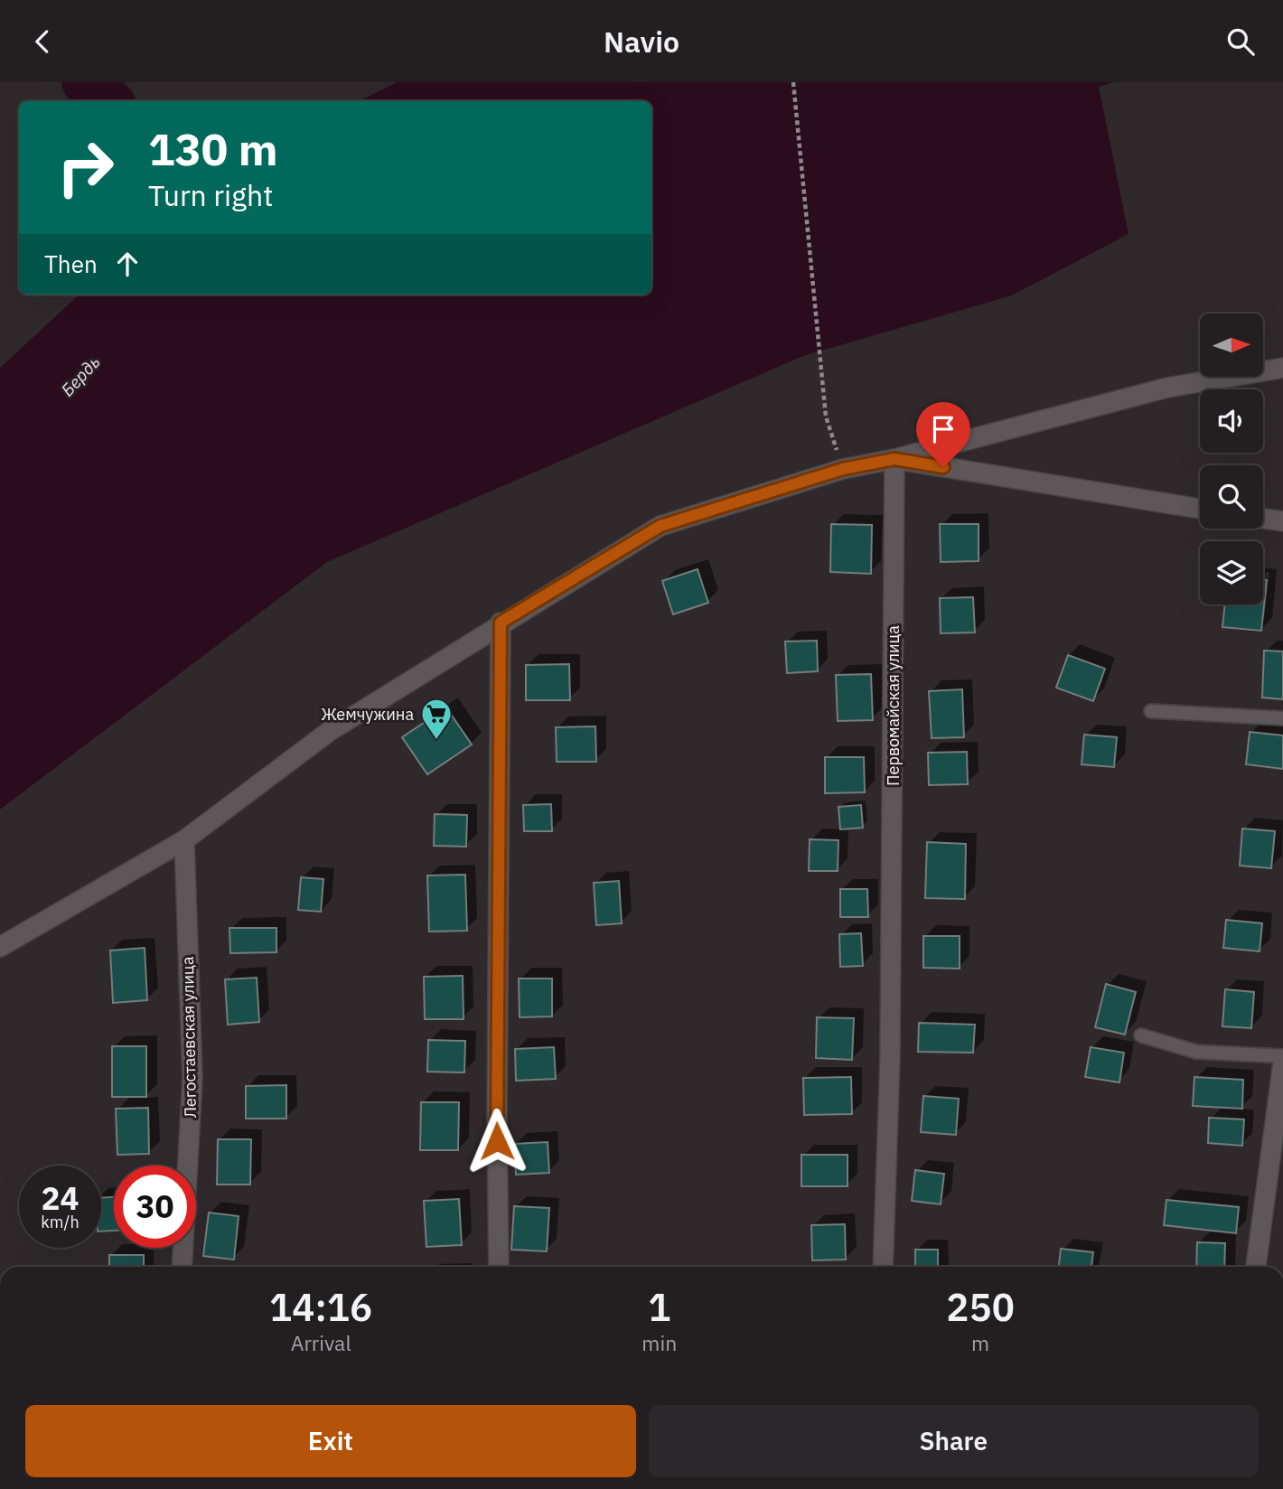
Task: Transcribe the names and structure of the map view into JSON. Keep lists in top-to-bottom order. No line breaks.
{"streets":{"street":["Первомайская улица","Легостаевская улица"]},"water":["Бердь"],"places":{"supermarket":["Жемчужина"]},"north":"right","page":{"header":"Navio","turn":["130 m","Turn right"],"then":"Then","speed":"24 km/h","limit":"30","eta":["14:16","Arrival","1","min","250","m"],"buttons":["Exit","Share"]}}
